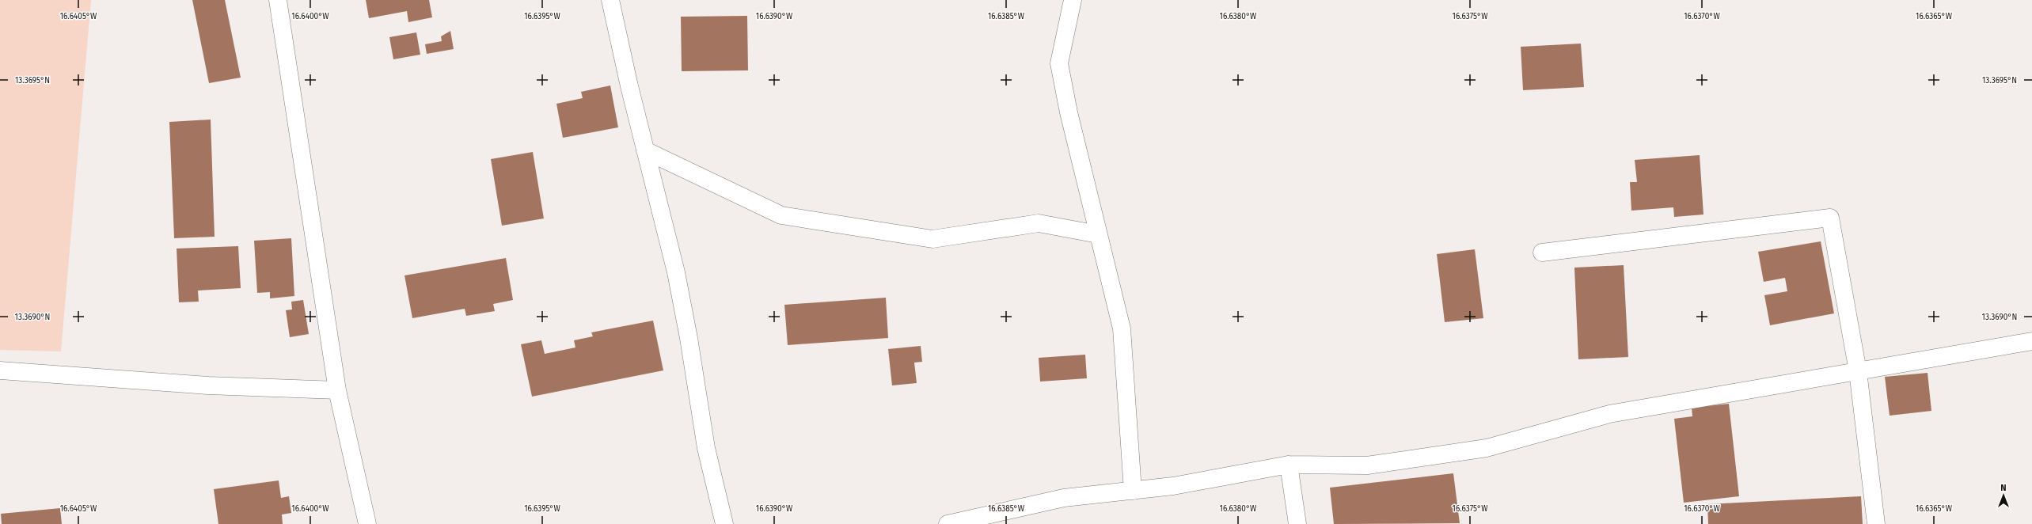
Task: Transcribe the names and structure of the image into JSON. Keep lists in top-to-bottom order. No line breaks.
{"north":"top","coordinates":["16.6405°W","16.6400°W","16.6395°W","16.6390°W","16.6385°W","16.6380°W","16.6375°W","16.6370°W","16.6365°W","13.3695°N","13.3690°N"]}
